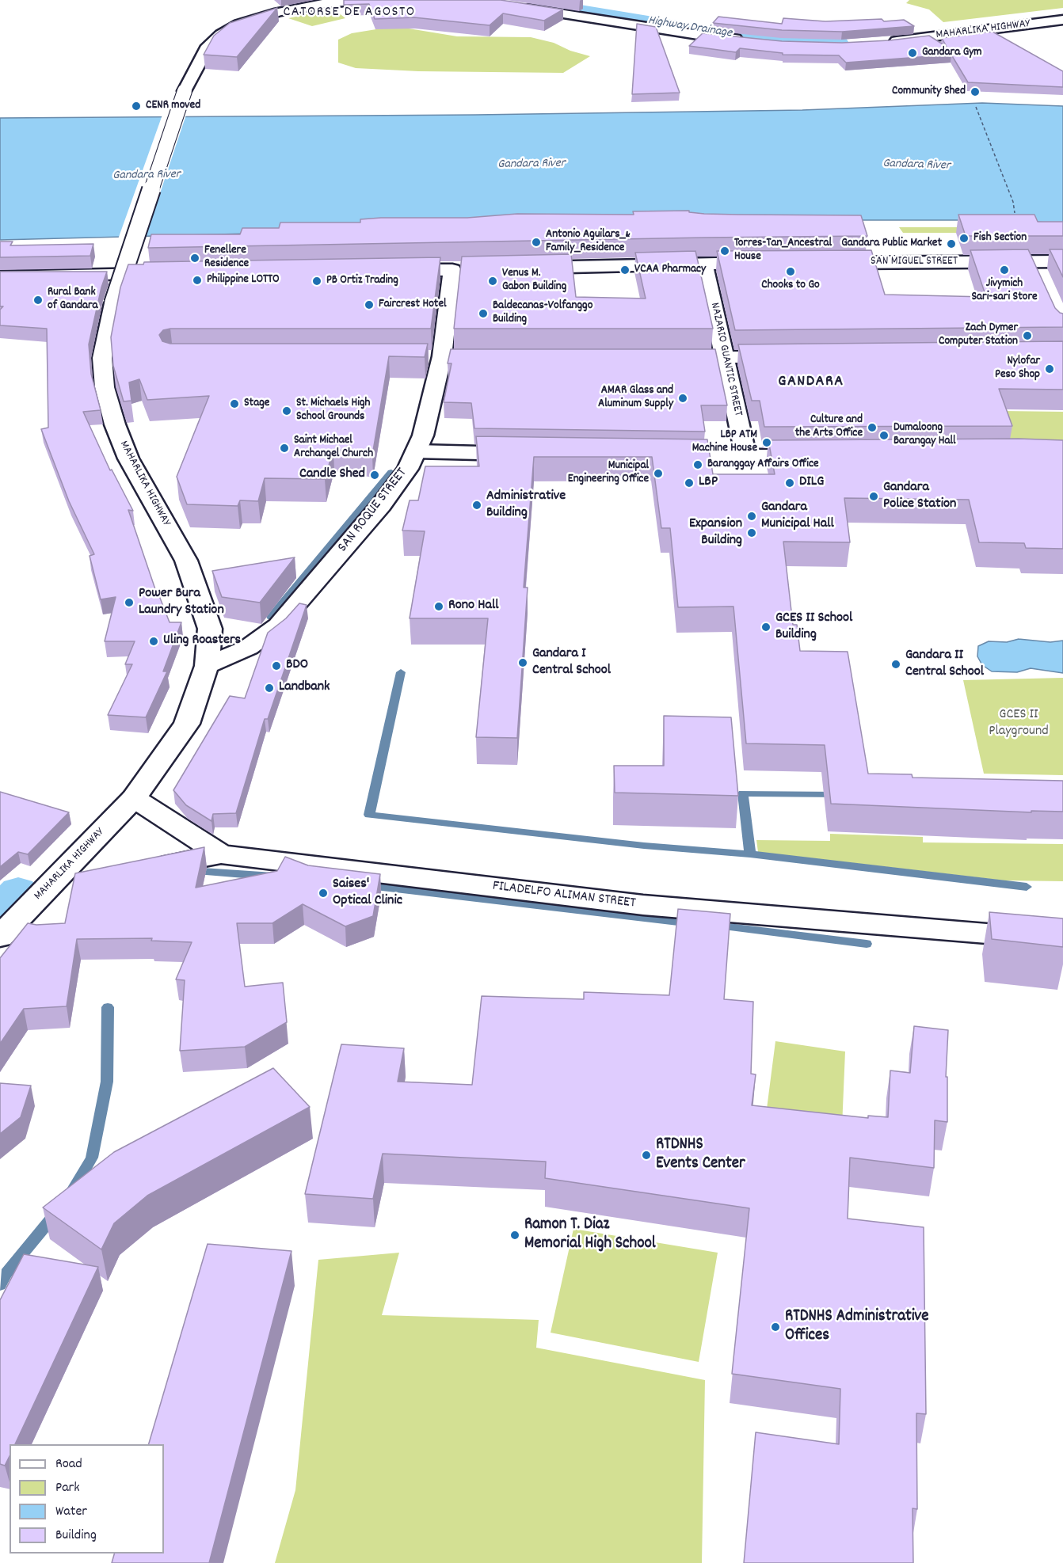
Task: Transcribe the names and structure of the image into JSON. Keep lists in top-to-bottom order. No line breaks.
{"streets":{"main road":["MAHARLIKA HIGHWAY","SAN MIGUEL STREET","NAZARIO GUANTIC STREET","SAN ROQUE STREET","FILADELFO ALIMAN STREET"]},"crossings":[["MAHARLIKA HIGHWAY","SAN ROQUE STREET"],["MAHARLIKA HIGHWAY","FILADELFO ALIMAN STREET"]],"districts":["CATORSE DE AGOSTO","GANDARA"],"water":["Highway Drainage","Gandara River"],"parks":["GCES II Playground"],"places":["Gandara Gym","Community Shed","CENR moved","Fish Section","Antonio Aguilars_& Family_Residence","Gandara Public Market","Torres-Tan_Ancestral House","Fenellere Residence","VCAA Pharmacy","Jivymich Sari-sari Store","Chooks to Go","Philippine LOTTO","PB Ortiz Trading","Venus M. Gabon Building","Rural Bank of Gandara","Faircrest Hotel","Baldecanas-Volfanggo Building","Zach Dymer Computer Station","Nylofar Peso Shop","AMAR Glass and Aluminum Supply","Stage","St. Michaels High School Grounds","Culture and the Arts Office","Dumaloong Barangay Hall","LBP ATM Machine House","Saint Michael Archangel Church","Baranggay Affairs Office","Municipal Engineering Office","Candle Shed","LBP","DILG","Gandara Police Station","Administrative Building","Gandara Municipal Hall","Expansion Building","Power Bura Laundry Station","Rono Hall","GCES II School Building","Uling Roasters","Gandara I Central School","Gandara II Central School","BDO","Landbank","Saises' Optical Clinic","RTDNHS Events Center","Ramon T. Diaz Memorial High School","RTDNHS Administrative Offices"],"legend":["Road","Park","Water","Building"]}
